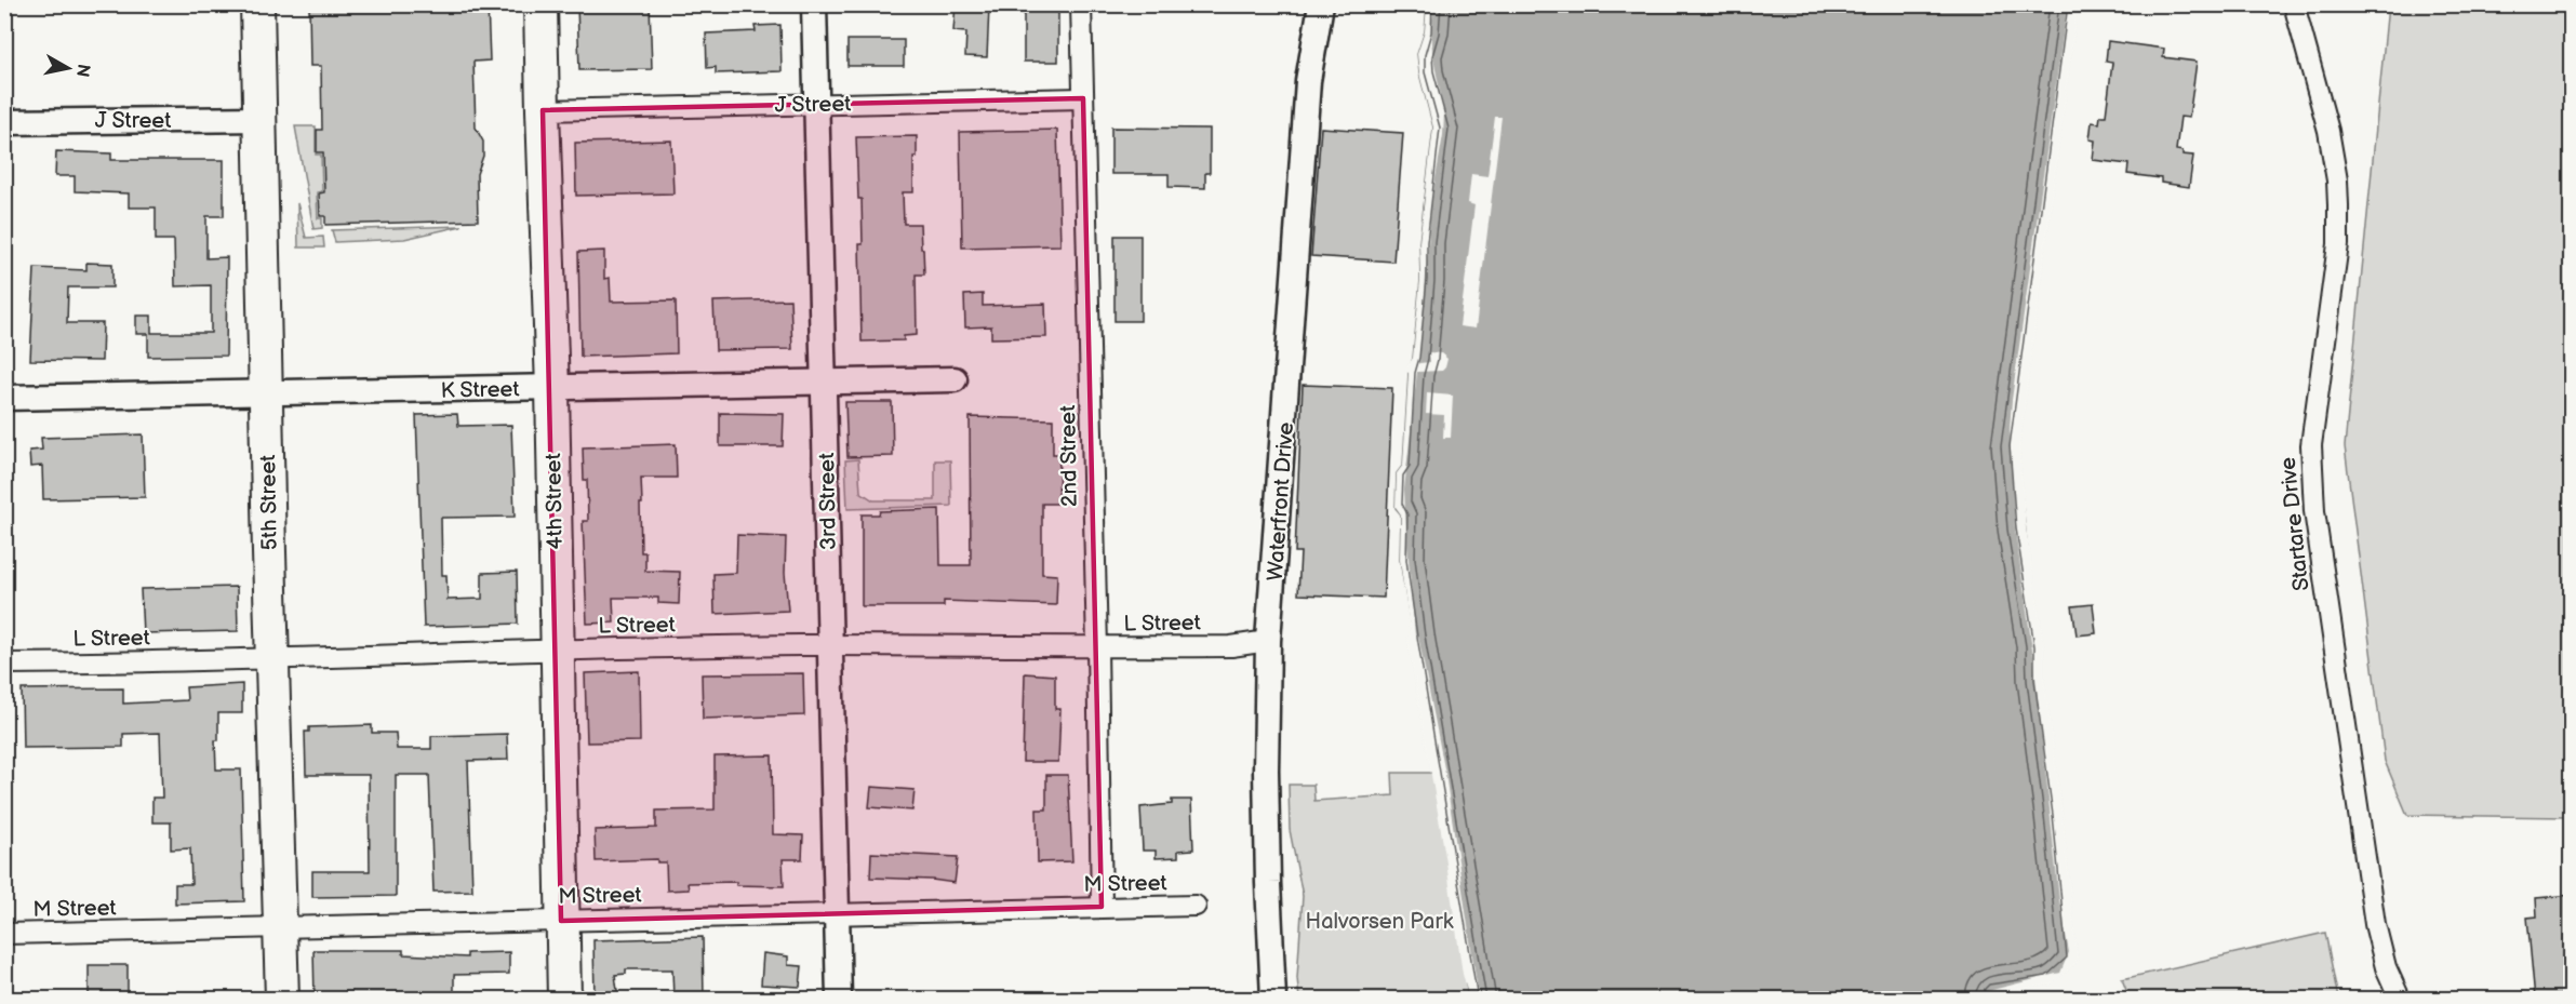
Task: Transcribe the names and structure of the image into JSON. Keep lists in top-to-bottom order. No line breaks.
{"streets":{"highway":["4th Street","5th Street"],"street":["J Street","K Street","2nd Street","3rd Street","Waterfront Drive","Startare Drive","L Street","M Street"]},"crossings":[["J Street","2nd Street"],["J Street","4th Street"],["J Street","3rd Street"],["J Street","5th Street"],["K Street","4th Street"],["K Street","3rd Street"],["K Street","5th Street"],["2nd Street","L Street"],["2nd Street","M Street"],["4th Street","L Street"],["4th Street","M Street"],["3rd Street","L Street"],["3rd Street","M Street"],["Waterfront Drive","L Street"],["5th Street","L Street"],["5th Street","M Street"]],"parks":["Halvorsen Park"],"north":"right"}
